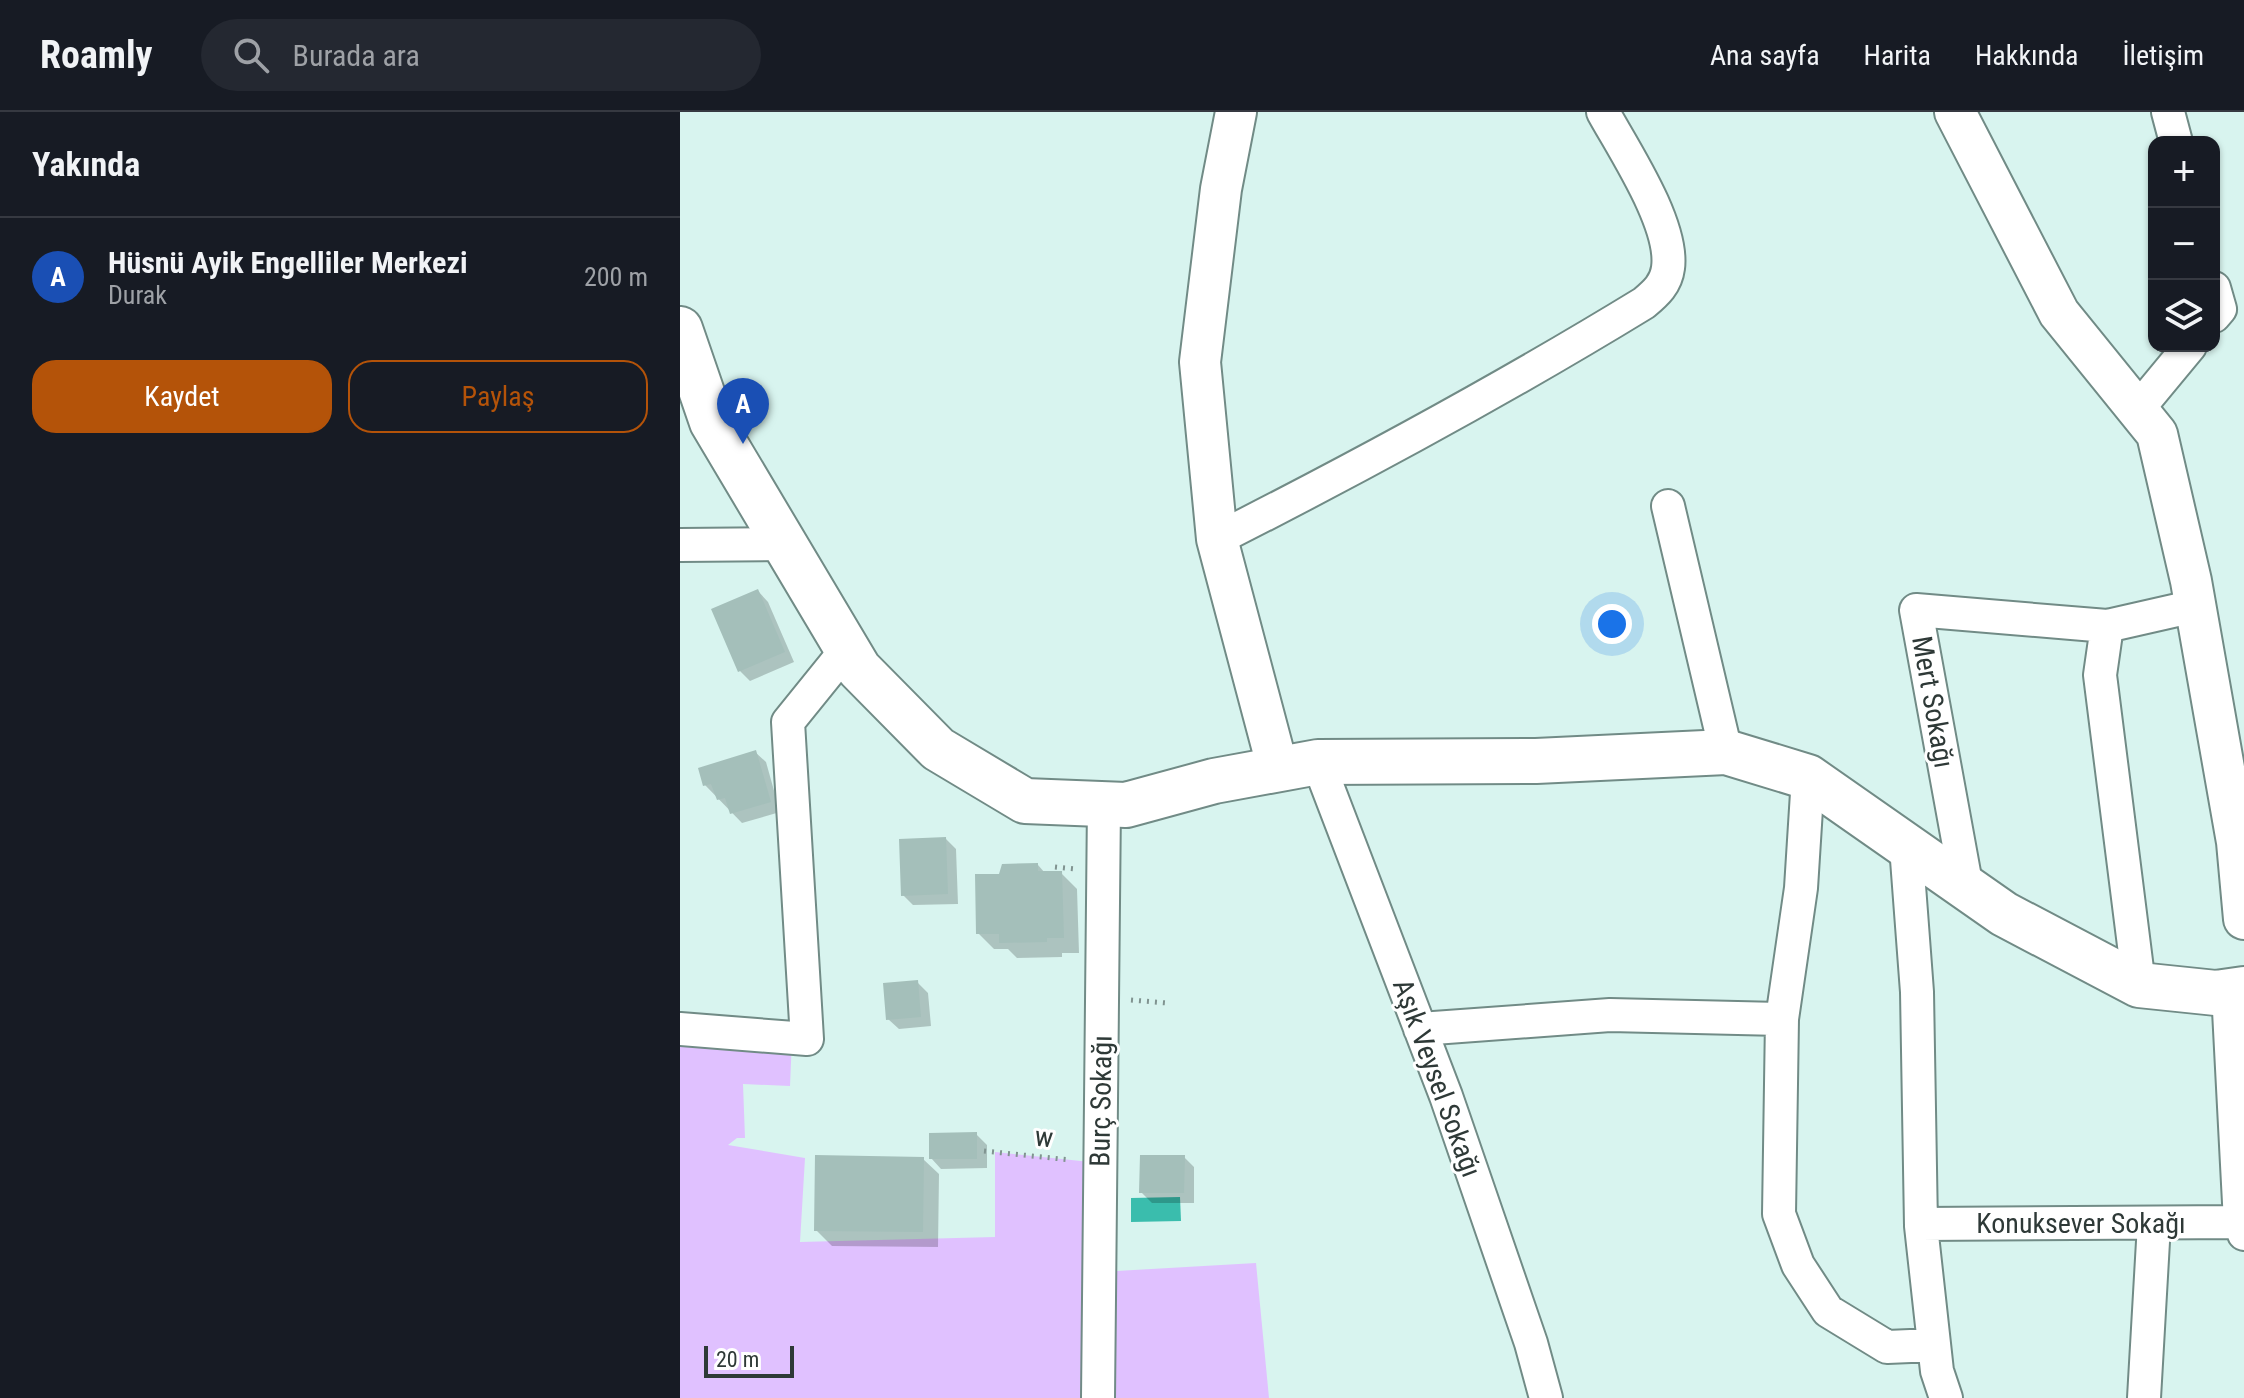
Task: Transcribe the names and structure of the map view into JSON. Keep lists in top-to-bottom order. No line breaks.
{"streets":{"street":["Mert Sokağı","Aşık Veysel Sokağı","Burç Sokağı","Konuksever Sokağı"],"path":["w"]},"crossings":[["Burç Sokağı","w"]],"scale_bar":"20 m","page":{"header":"Roamly","search":"Burada ara","nav":["Ana sayfa","Harita","Hakkında","İletişim"],"heading":"Yakında","map_buttons":["+","−"],"list":[{"mark":"A","name":"Hüsnü Ayik Engelliler Merkezi","note":"Durak","value":"200 m"}],"buttons":["Kaydet","Paylaş"],"pins":"A","scale":"20 m"}}
